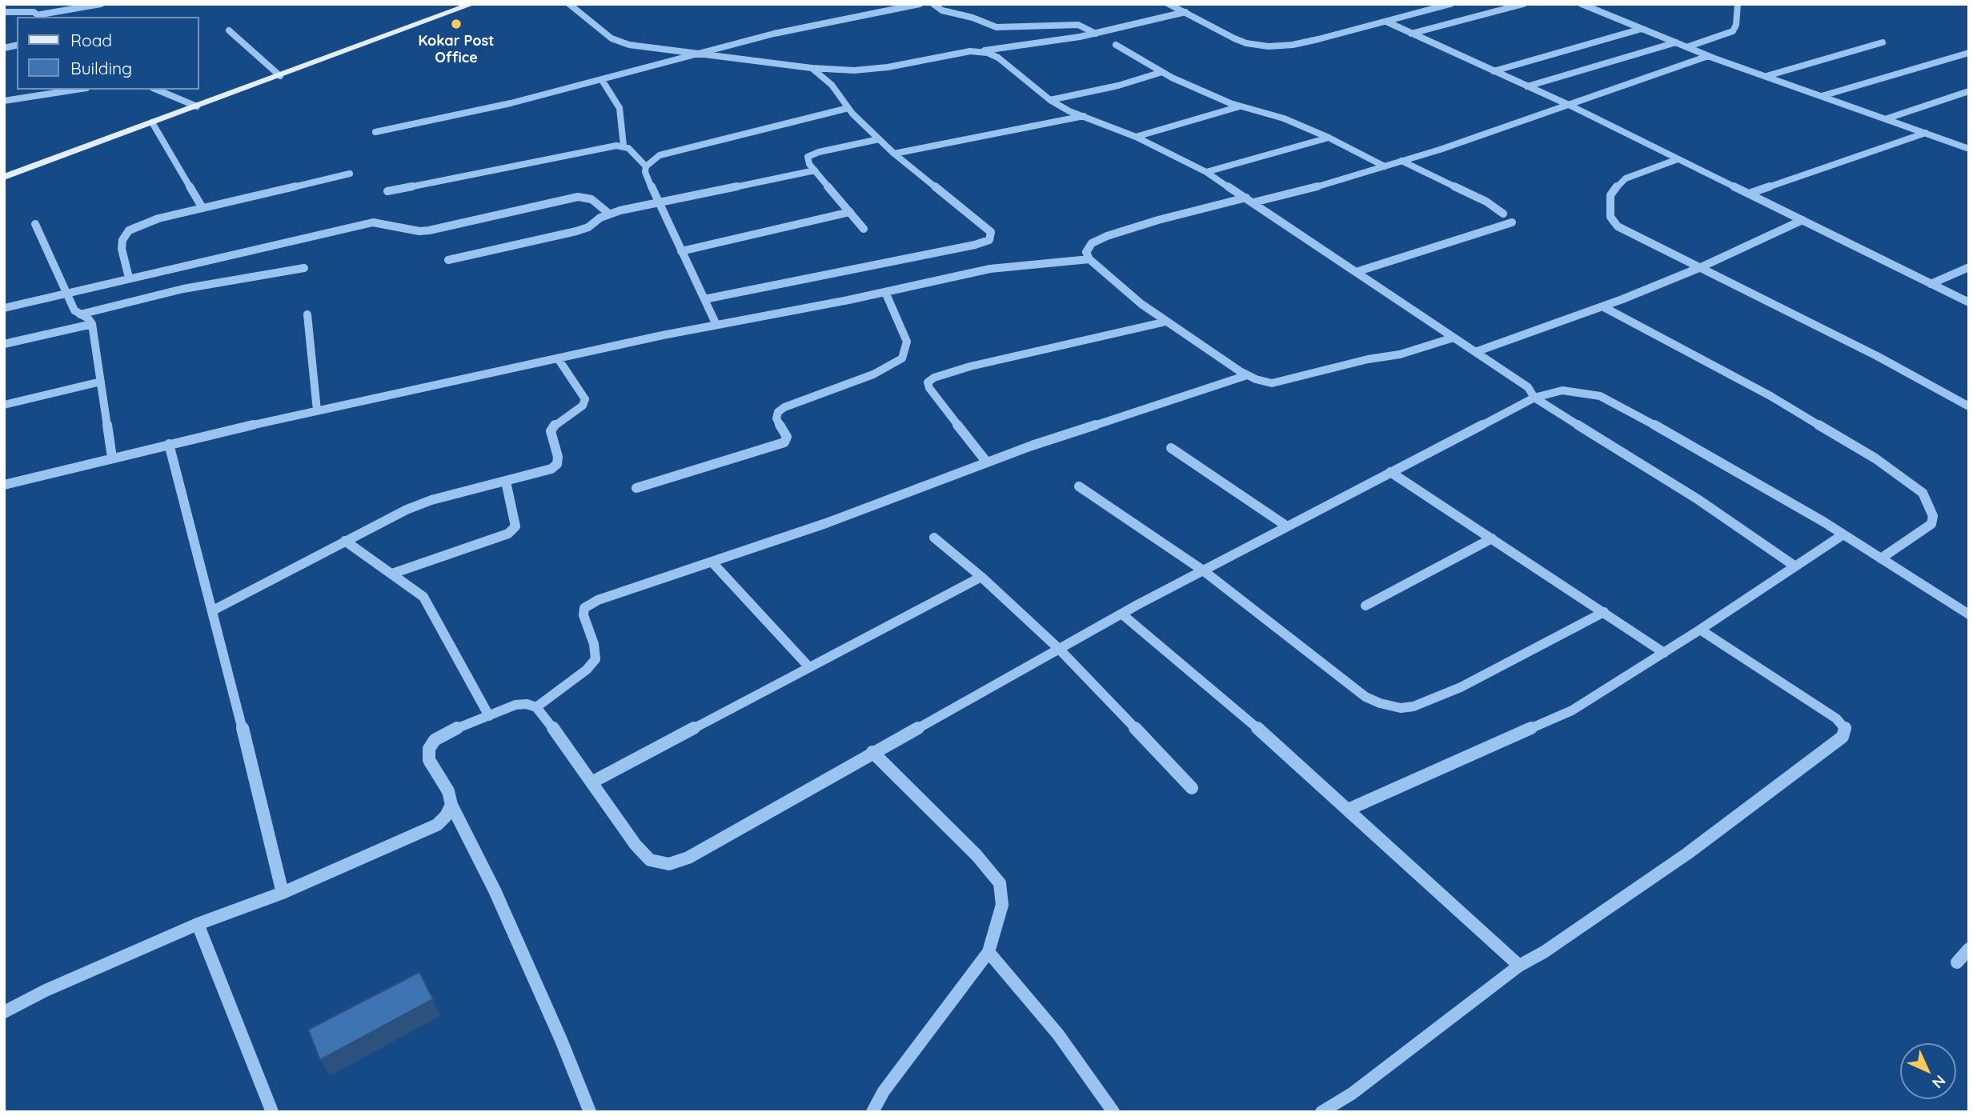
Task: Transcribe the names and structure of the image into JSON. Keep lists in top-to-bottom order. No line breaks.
{"places":["Kokar Post Office"],"legend":["Road","Building"],"north":"bottom right"}
